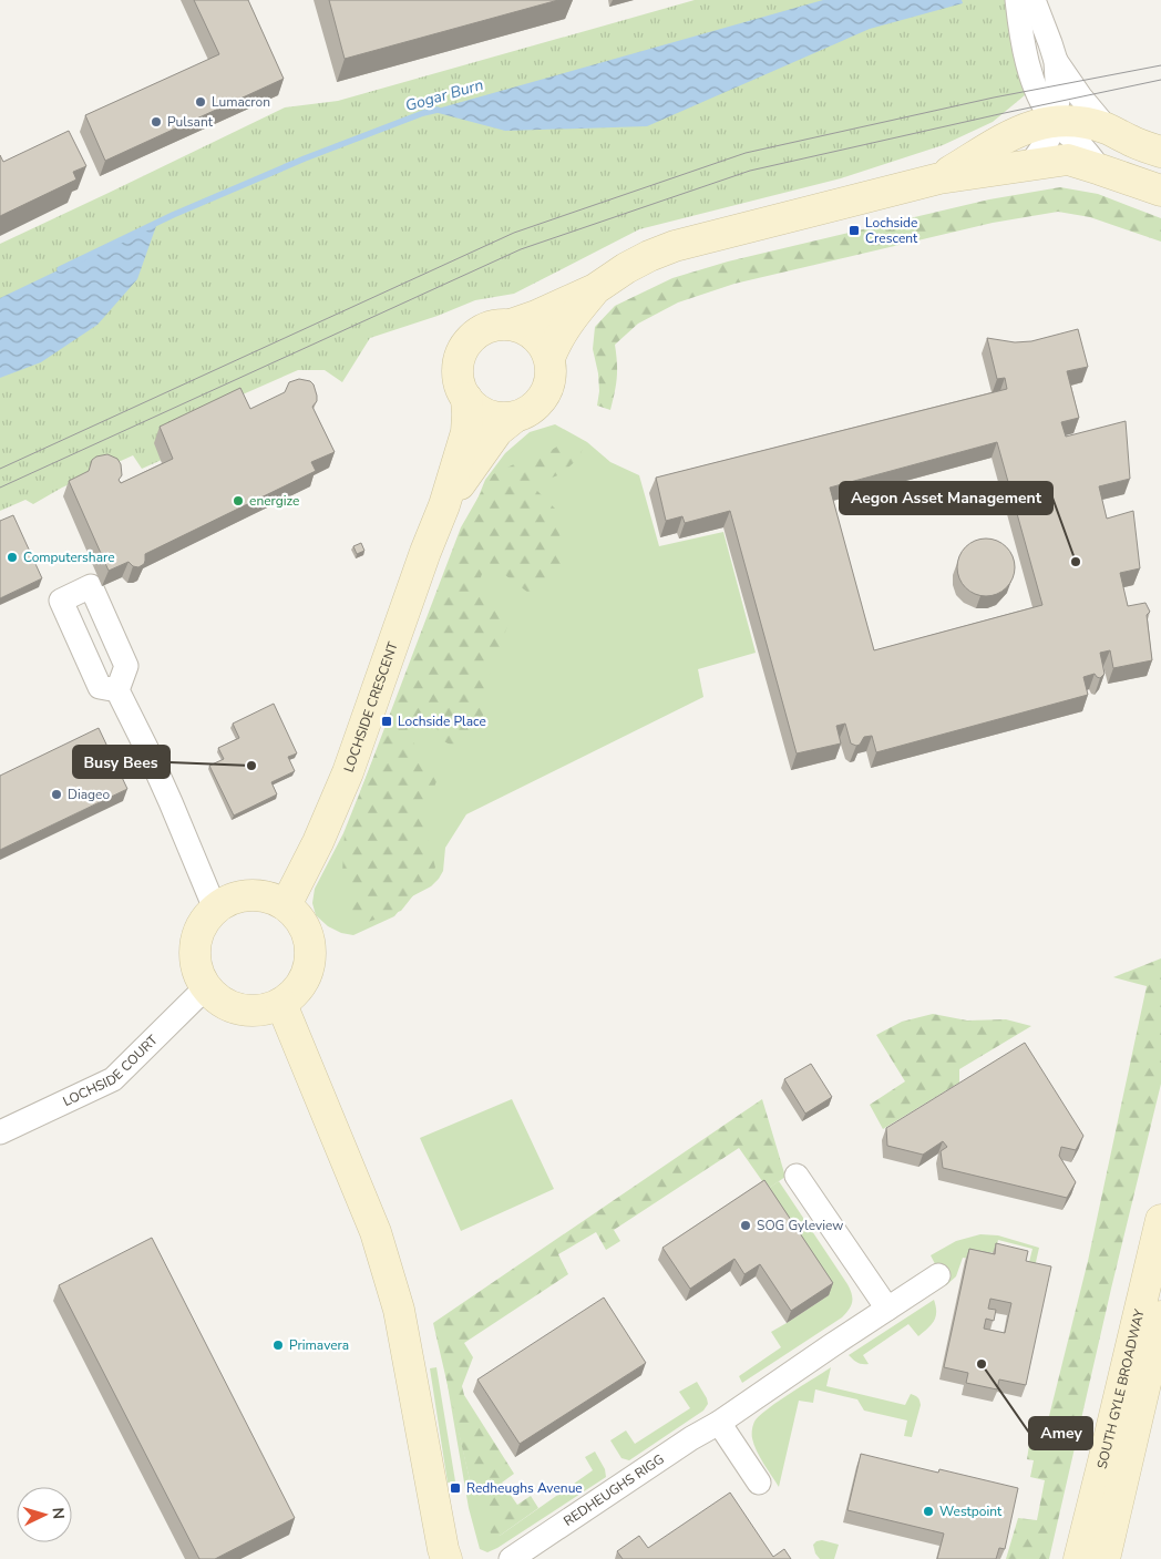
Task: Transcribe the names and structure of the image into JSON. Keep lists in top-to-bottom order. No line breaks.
{"streets":{"street":["LOCHSIDE CRESCENT","LOCHSIDE COURT","SOUTH GYLE BROADWAY","REDHEUGHS RIGG"]},"crossings":[["LOCHSIDE CRESCENT","LOCHSIDE COURT"]],"water":["Gogar Burn"],"places":{"other":["Lumacron","Pulsant","energize","Computershare","Aegon Asset Management","Busy Bees","Diageo","SOG Gyleview","Primavera","Amey","Westpoint"],"transit":["Lochside Crescent","Lochside Place","Redheughs Avenue"]},"north":"right"}
